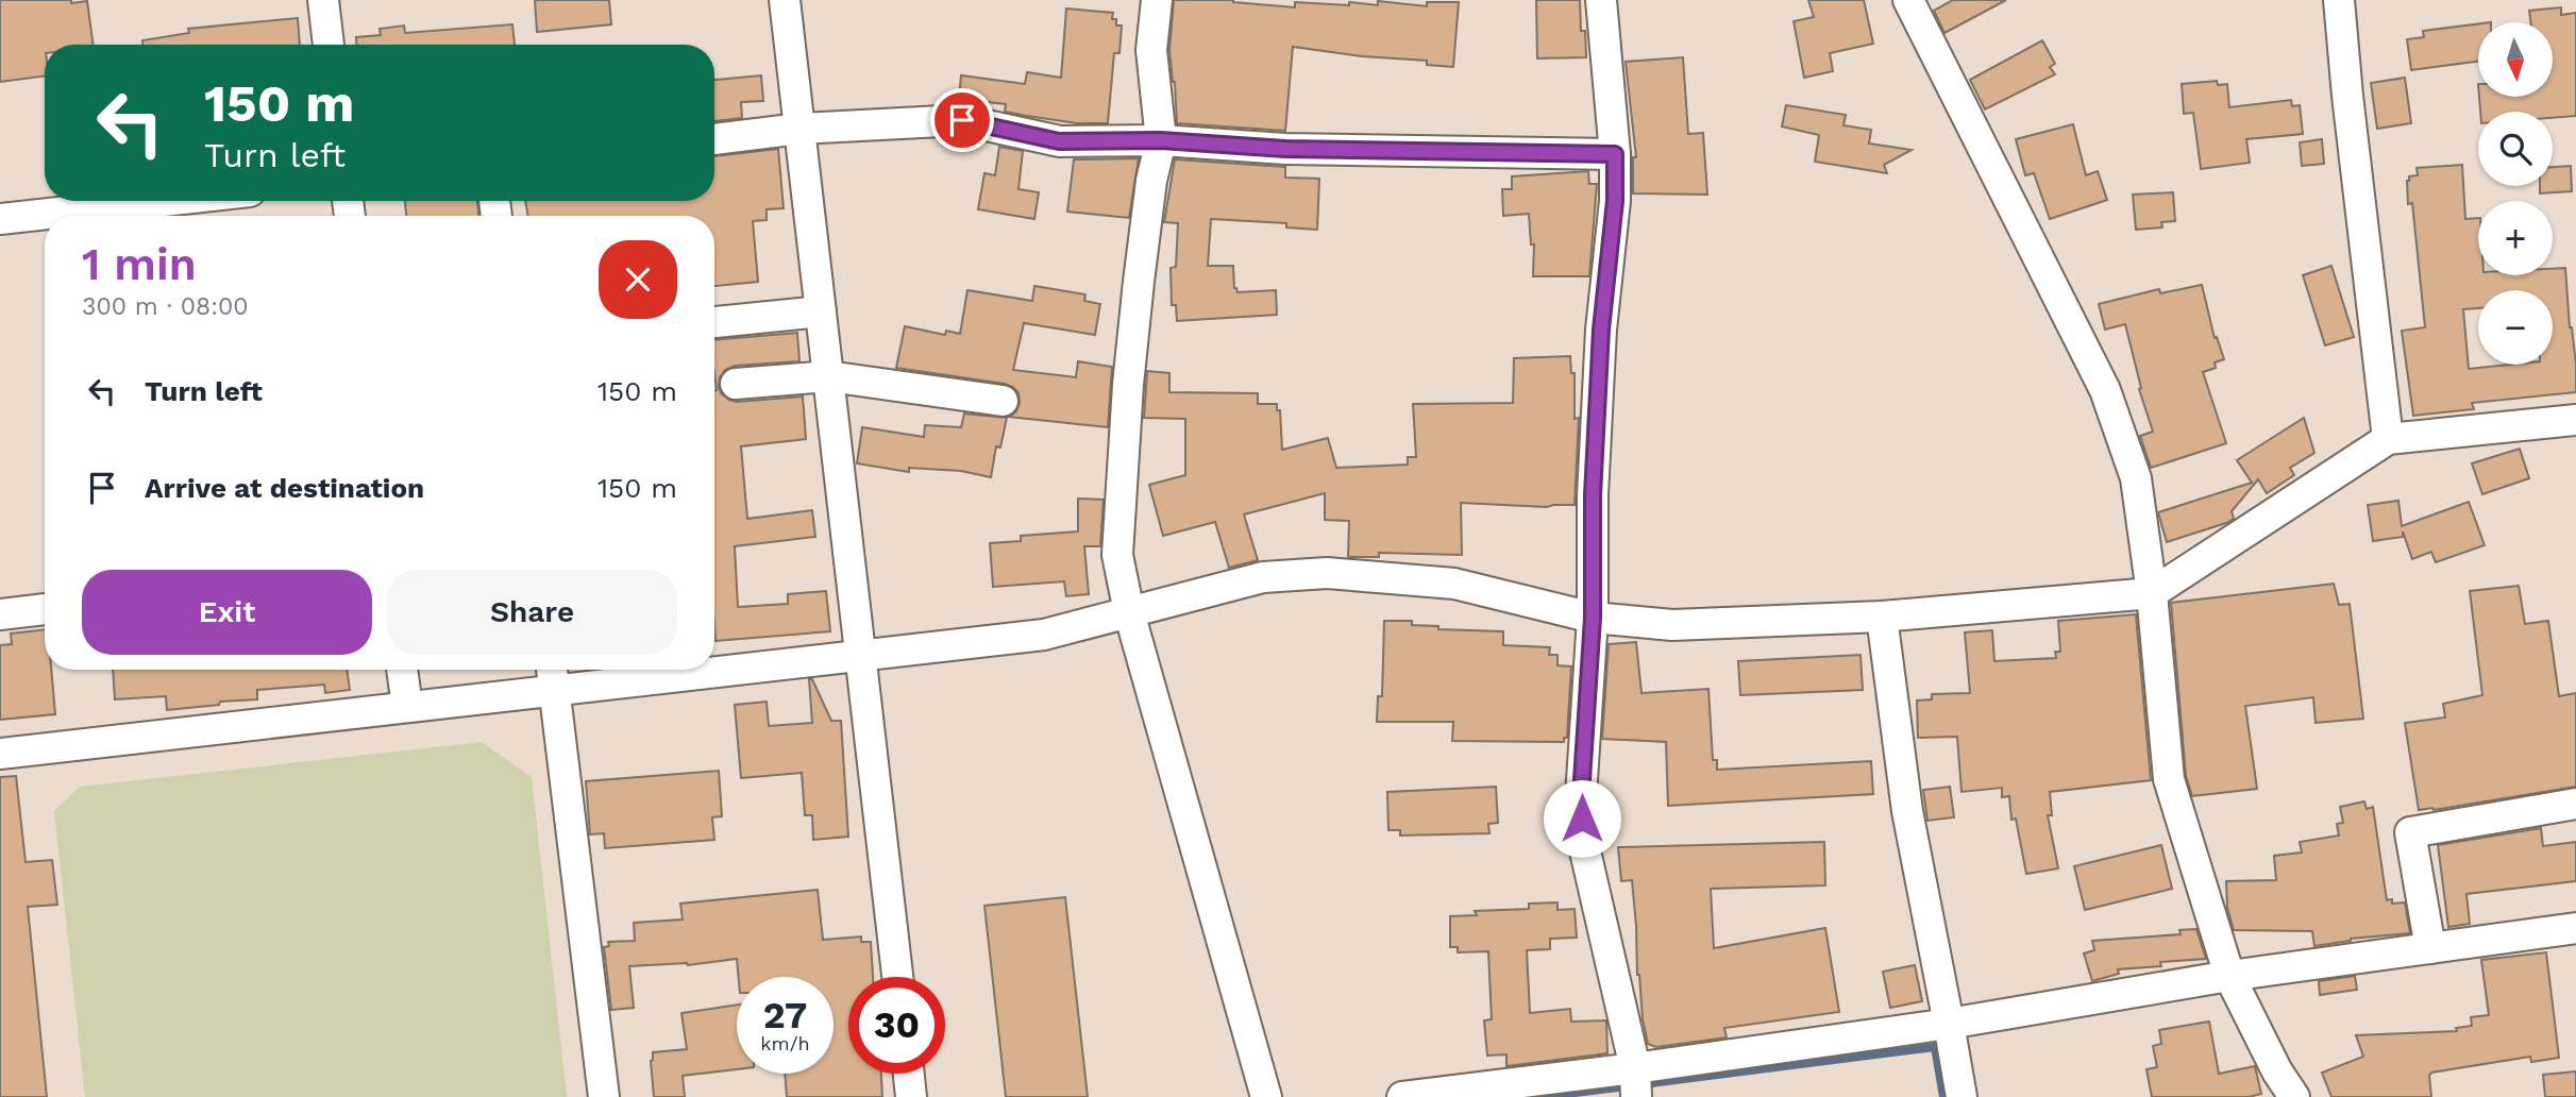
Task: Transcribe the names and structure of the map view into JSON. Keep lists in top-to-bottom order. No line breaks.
{"north":"bottom","page":{"map_buttons":["+","−"],"turn":["150 m","Turn left"],"heading":["1 min","300 m · 08:00"],"list":[{"name":"Turn left","value":"150 m"},{"name":"Arrive at destination","value":"150 m"}],"buttons":["Exit","Share"],"speed":"27 km/h","limit":"30"}}
